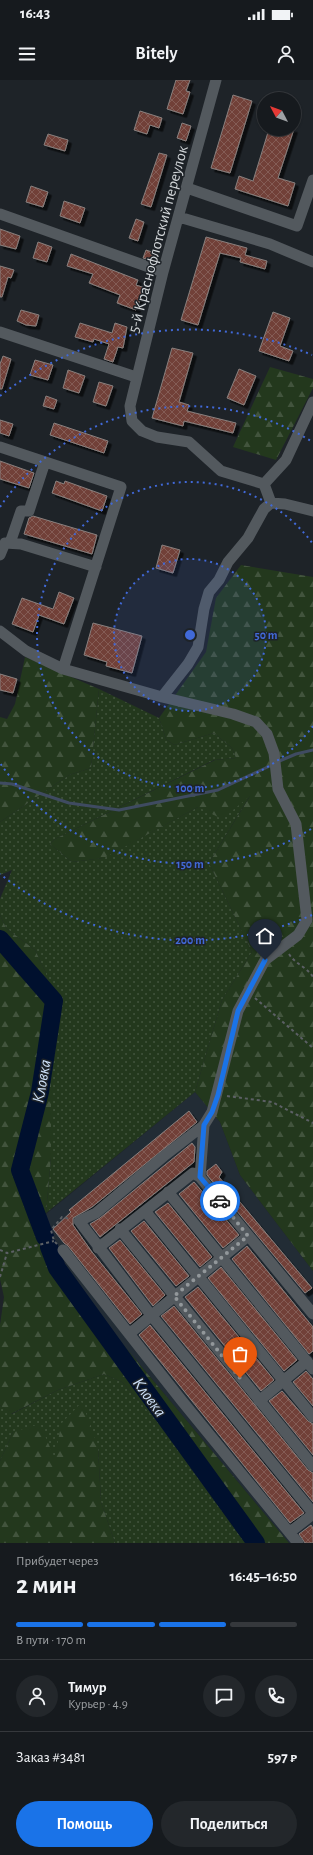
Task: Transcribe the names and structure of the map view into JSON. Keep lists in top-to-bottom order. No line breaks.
{"streets":{"street":["5-й Краснофлотский переулок"]},"water":["Кловка"],"north":"top left","page":{"status":"16:43","header":"Bitely","heading":["2 мин","Прибудет через","16:45–16:50"],"panel":["Тимур","Курьер · 4.9","Заказ #3481","597 ₽"],"bar":"В пути · 170 m","buttons":["Помощь","Поделиться"]},"rings":["50 m","100 m","150 m","200 m"]}
